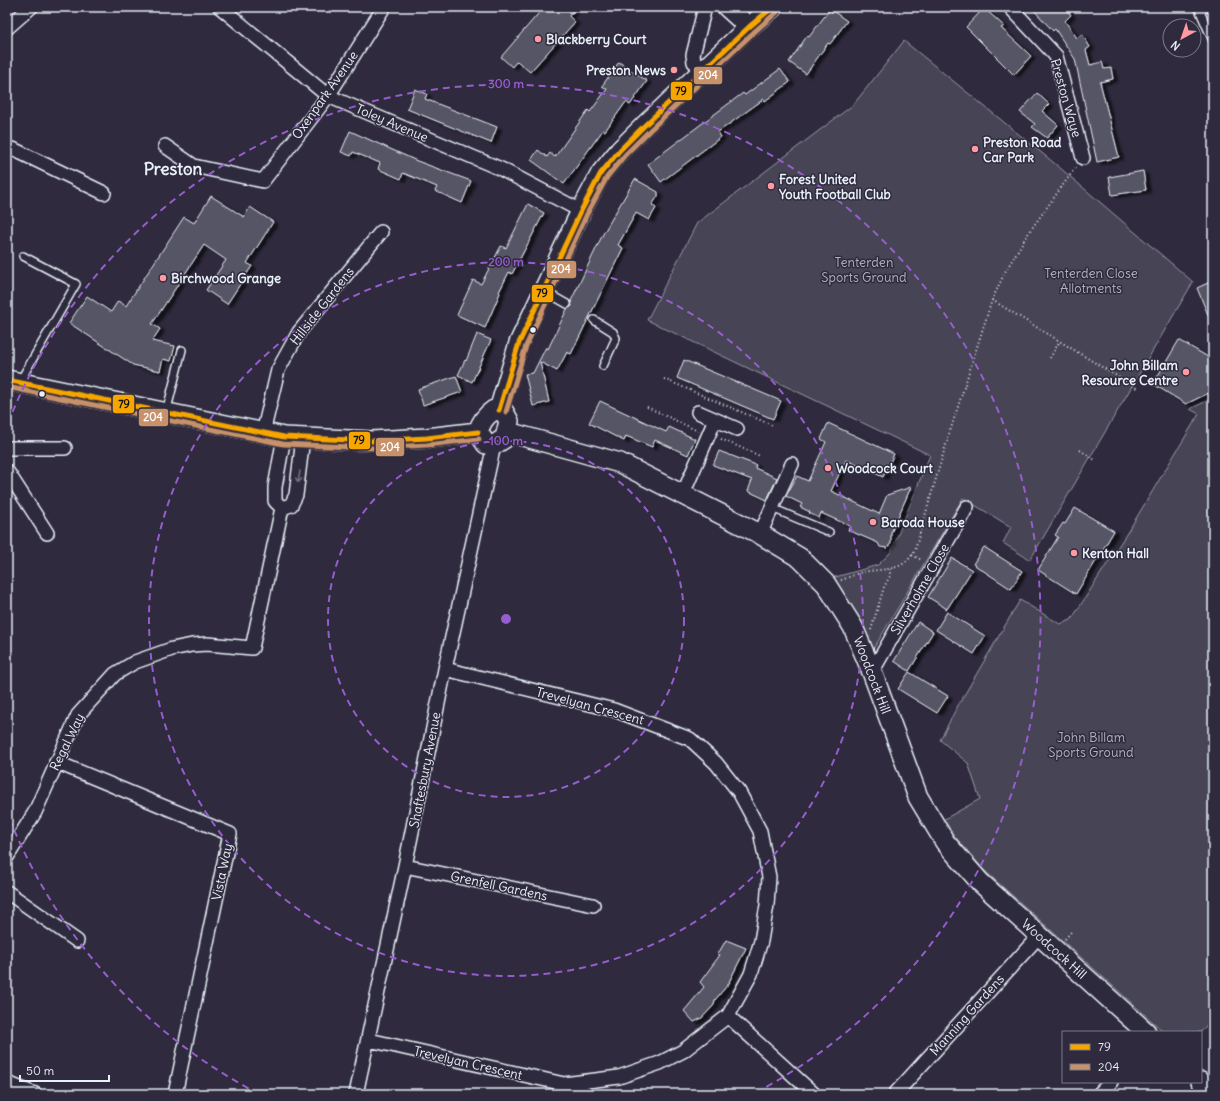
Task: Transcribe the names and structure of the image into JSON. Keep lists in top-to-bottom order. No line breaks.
{"streets":{"street":["Oxenpark Avenue","Preston Waye","Toley Avenue","Hillside Gardens","Silverholme Close","Woodcock Hill","Trevelyan Crescent","Regal Way","Shaftesbury Avenue","Vista Way","Grenfell Gardens","Manning Gardens"]},"crossings":[["Oxenpark Avenue","Toley Avenue"],["Silverholme Close","Woodcock Hill"],["Woodcock Hill","Shaftesbury Avenue"],["Woodcock Hill","Manning Gardens"],["Trevelyan Crescent","Shaftesbury Avenue"],["Regal Way","Vista Way"],["Shaftesbury Avenue","Grenfell Gardens"]],"districts":["Preston"],"parks":["Tenterden Sports Ground","Tenterden Close Allotments","John Billam Sports Ground"],"places":["Blackberry Court","Preston News","Preston Road Car Park","Forest United Youth Football Club","Birchwood Grange","John Billam Resource Centre","Woodcock Court","Baroda House","Kenton Hall"],"lines":["transit line 79","transit line 204"],"legend":["79","204"],"scale_bar":"50 m","north":"bottom left","rings":["300 m","200 m","100 m"]}
